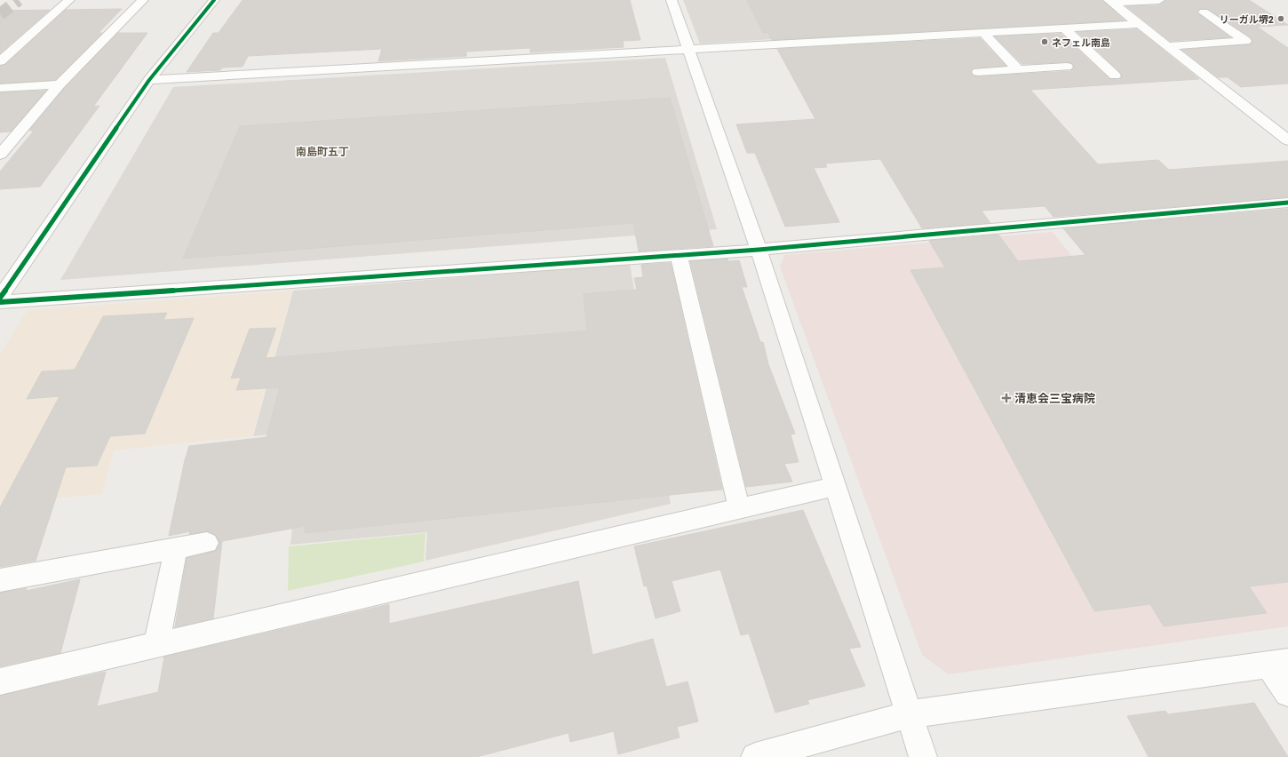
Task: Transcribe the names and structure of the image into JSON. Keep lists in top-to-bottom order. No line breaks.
{"districts":["南島町五丁"],"places":{"other":["リーガル堺2","ネフェル南島"],"health":["清恵会三宝病院"]}}
